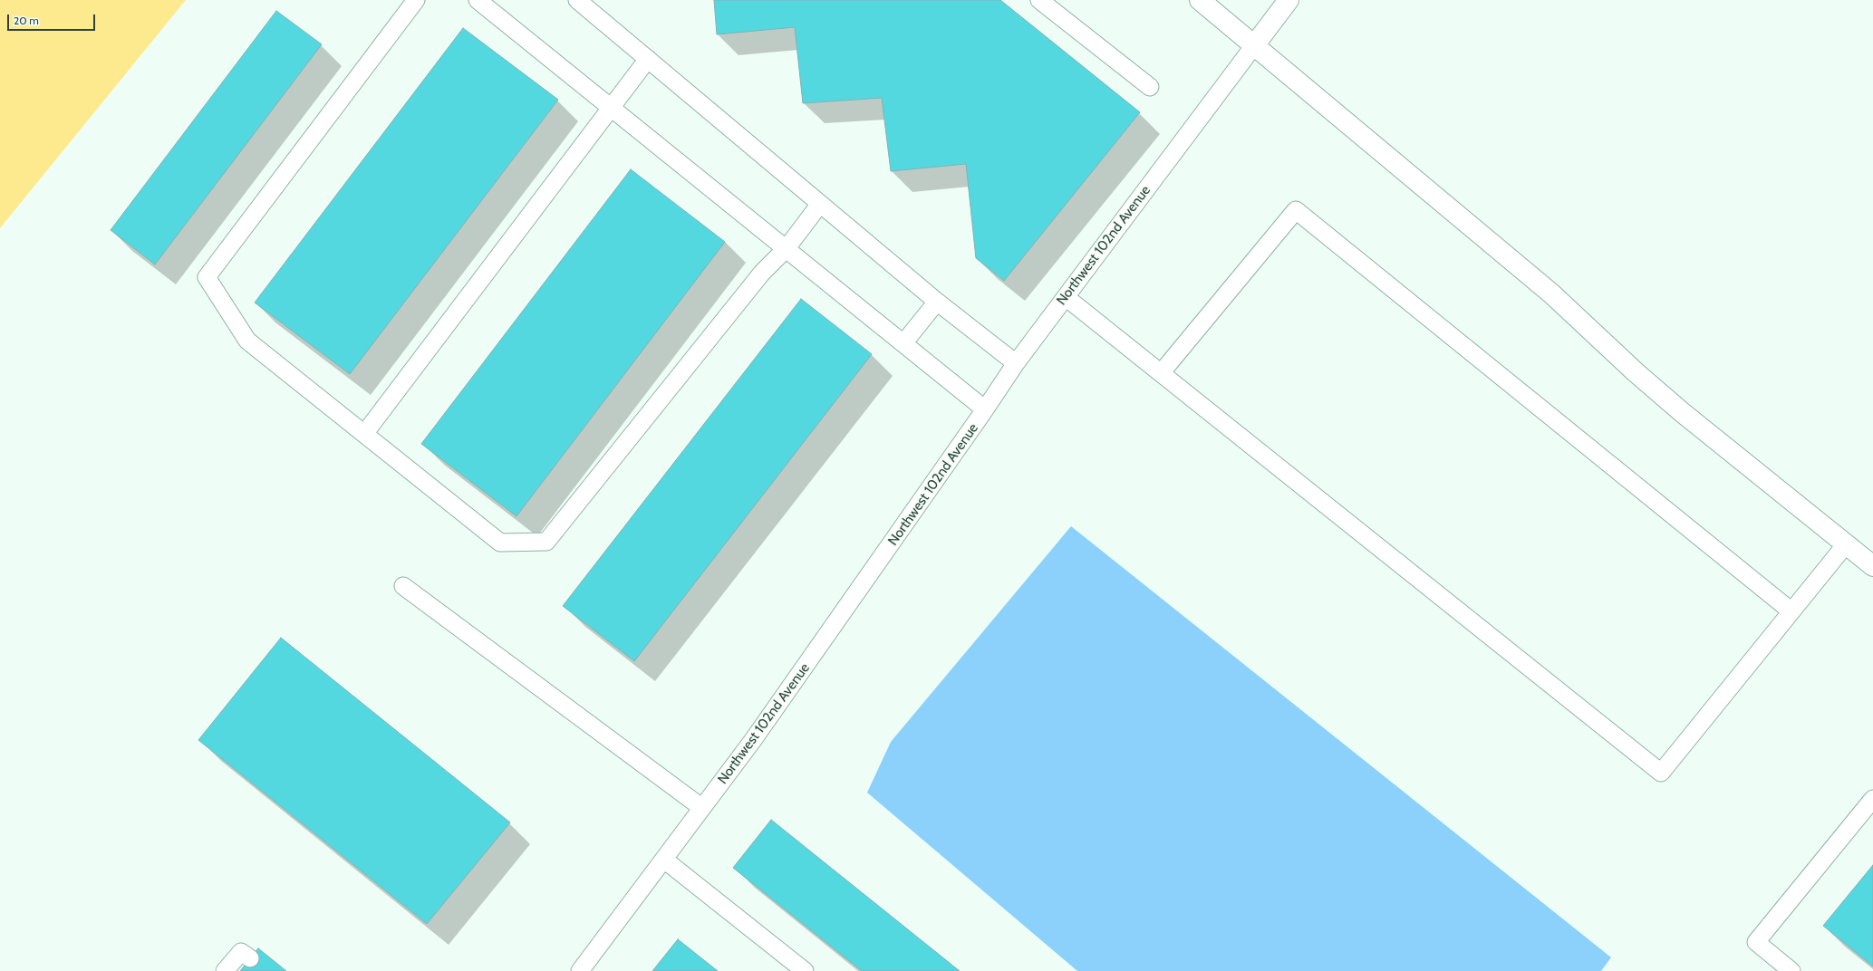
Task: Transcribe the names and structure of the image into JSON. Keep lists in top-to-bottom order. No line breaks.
{"streets":{"street":["Northwest 102nd Avenue"]},"scale_bar":"20 m"}
